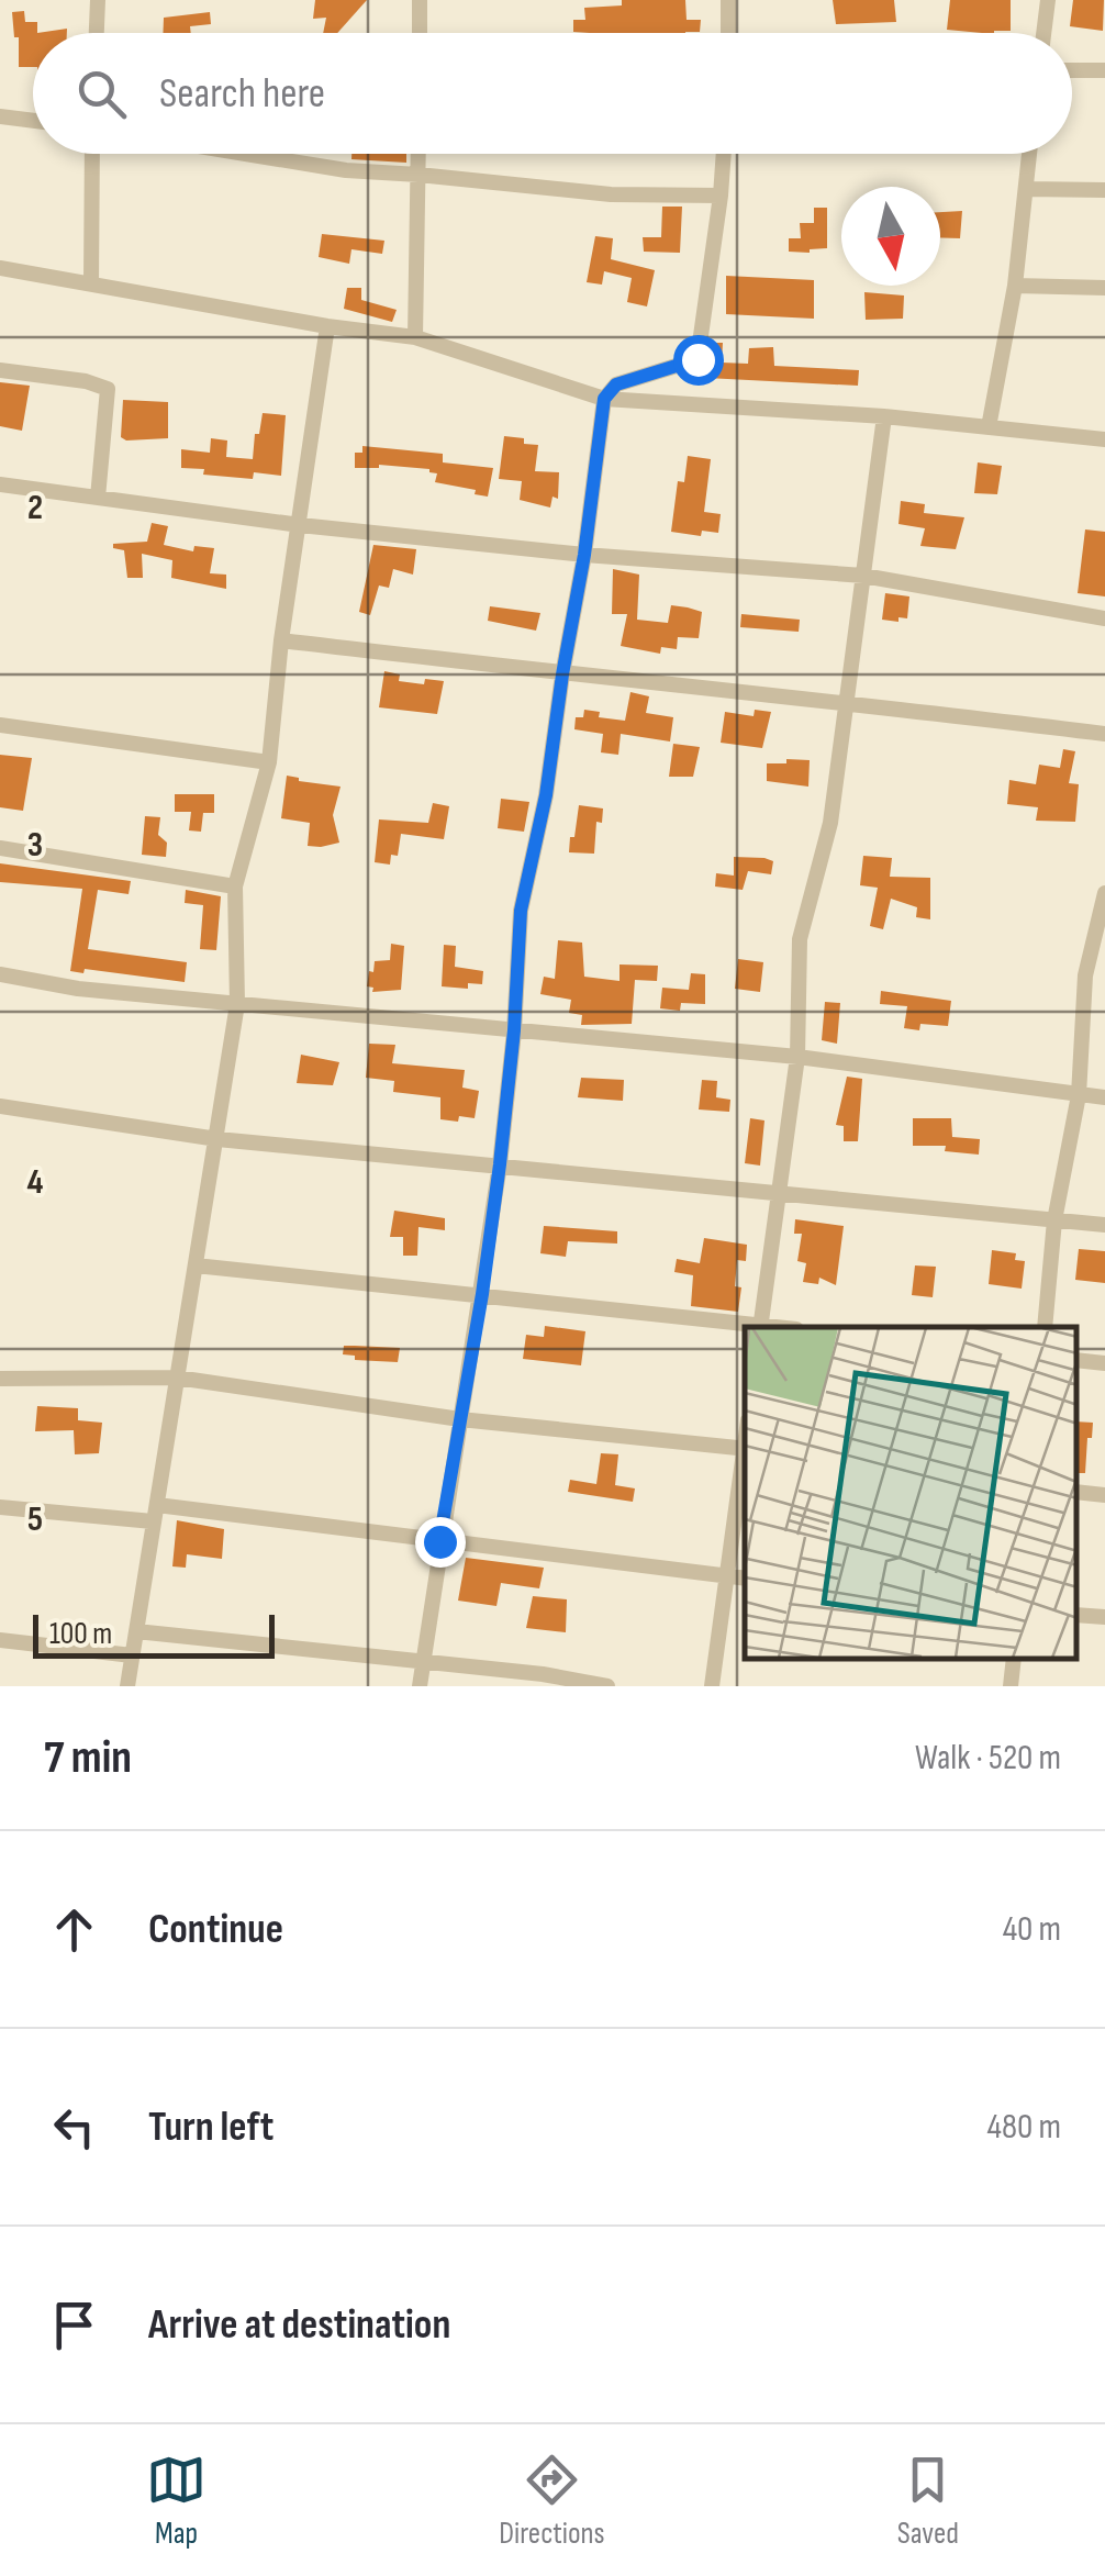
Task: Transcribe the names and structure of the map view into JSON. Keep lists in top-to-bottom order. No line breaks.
{"scale_bar":"100 m","north":"bottom","page":{"search":"Search here","scale":"100 m","heading":["7 min","Walk · 520 m"],"list":[["Continue","40 m"],["Turn left","480 m"],"Arrive at destination"],"nav":["Map","Directions","Saved"]},"grid":{"rows":["2","3","4","5"]}}
